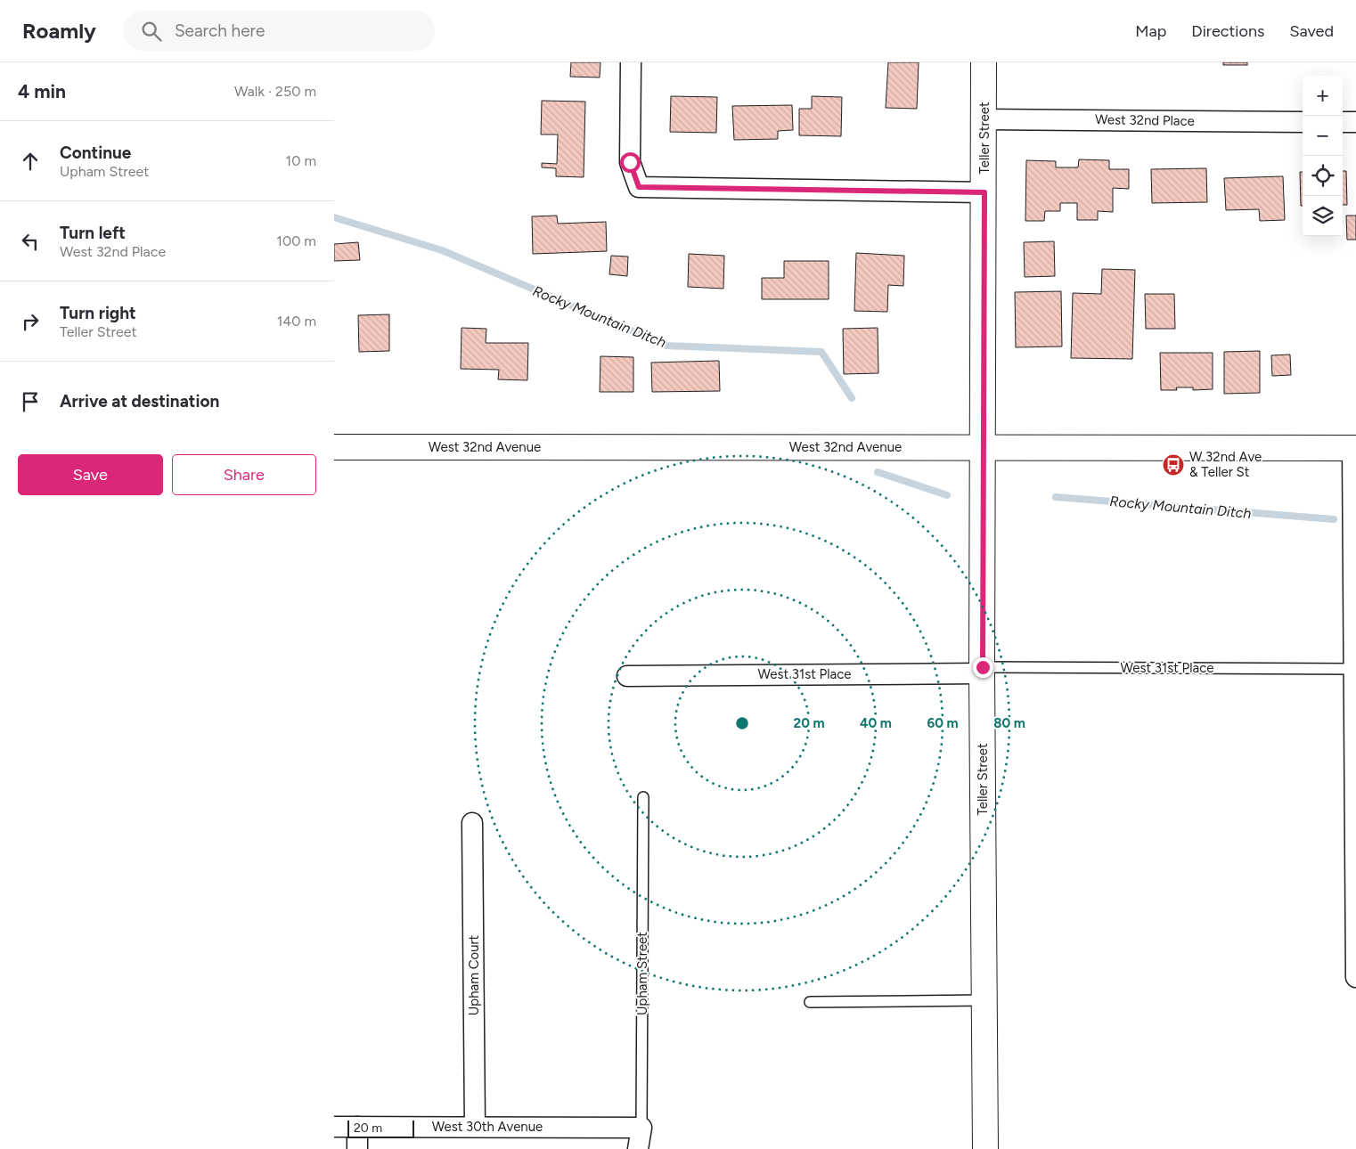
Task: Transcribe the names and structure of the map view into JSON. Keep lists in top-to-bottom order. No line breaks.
{"streets":{"street":["West 32nd Place","Teller Street","West 32nd Avenue","West 31st Place","Upham Street","Upham Court","West 30th Avenue"]},"crossings":[["West 32nd Place","Teller Street"],["Teller Street","West 32nd Avenue"],["Teller Street","West 31st Place"],["Upham Street","West 30th Avenue"],["Upham Court","West 30th Avenue"]],"water":["Rocky Mountain Ditch"],"places":{"bus stop":["W 32nd Ave & Teller St"]},"scale_bar":"20 m","page":{"header":"Roamly","search":"Search here","nav":["Map","Directions","Saved"],"heading":["4 min","Walk · 250 m"],"map_buttons":["+","−"],"list":[["Continue","Upham Street","10 m"],["Turn left","West 32nd Place","100 m"],["Turn right","Teller Street","140 m"],"Arrive at destination"],"buttons":["Save","Share"],"scale":"20 m"},"rings":["20 m","40 m","60 m","80 m"]}
